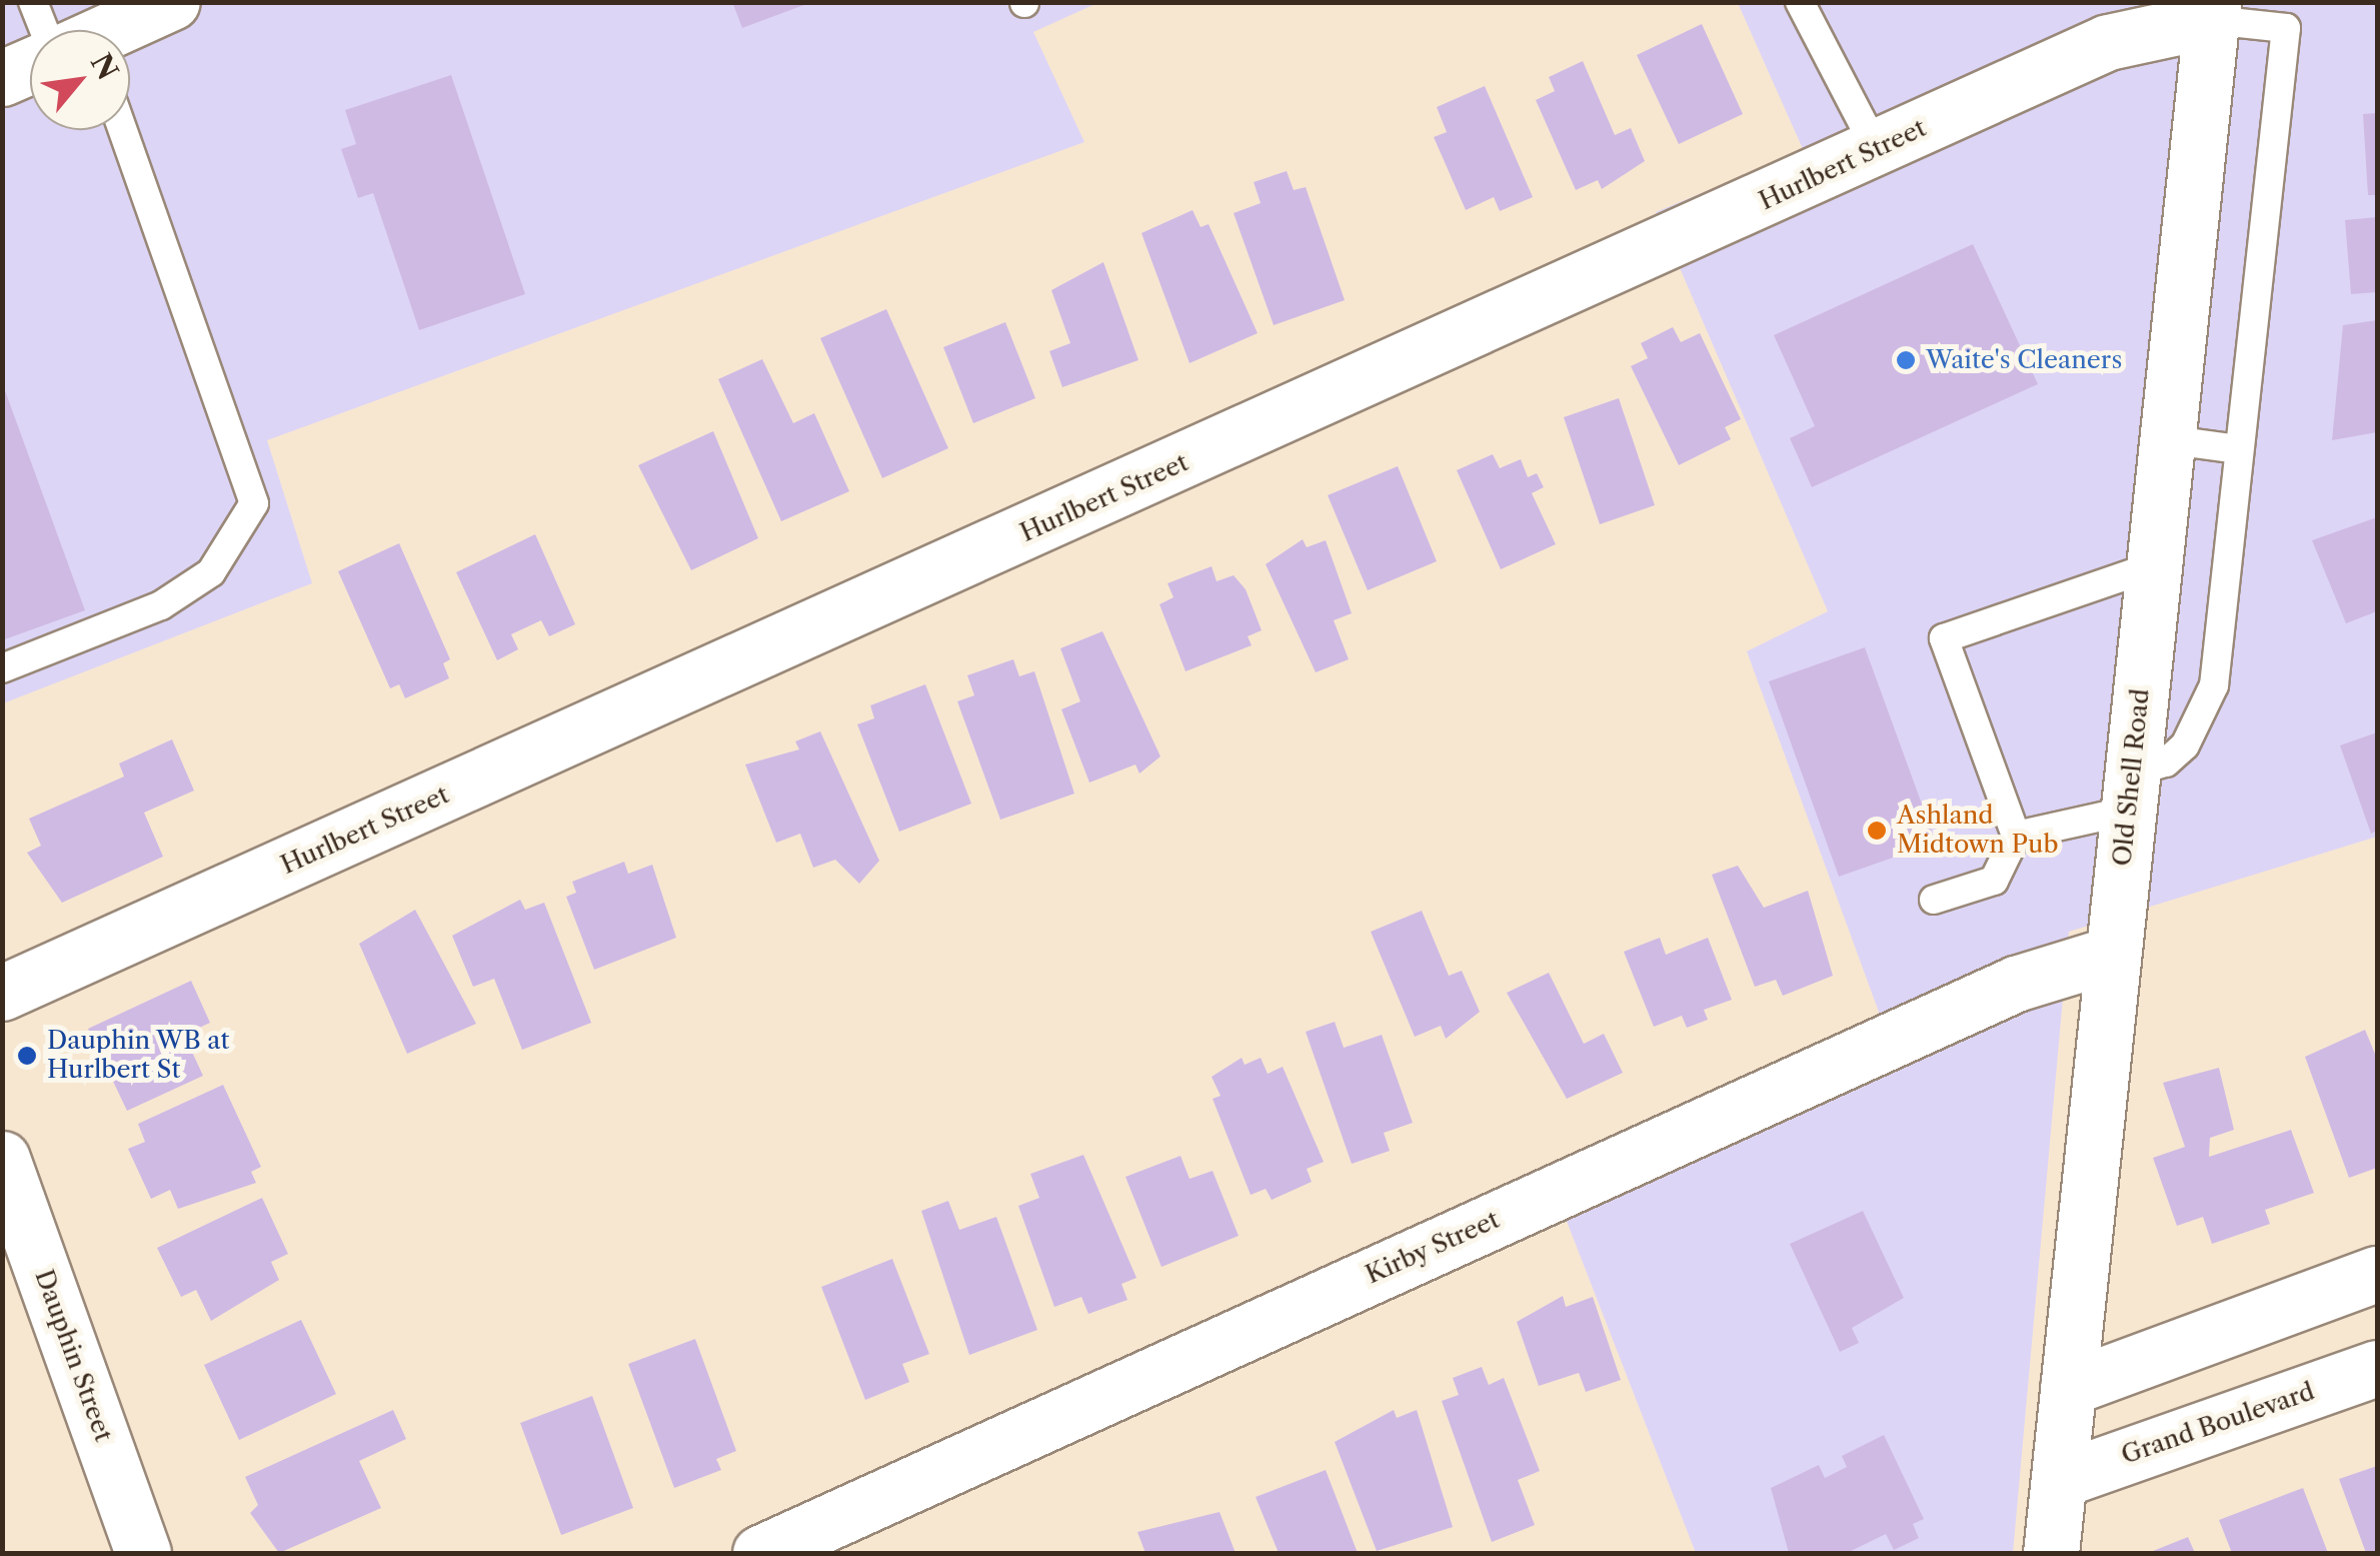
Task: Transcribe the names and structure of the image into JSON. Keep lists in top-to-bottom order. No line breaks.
{"streets":{"street":["Hurlbert Street","Old Shell Road","Kirby Street","Dauphin Street","Grand Boulevard"]},"crossings":[["Hurlbert Street","Old Shell Road"],["Old Shell Road","Kirby Street"],["Old Shell Road","Grand Boulevard"]],"places":["Waite's Cleaners","Ashland Midtown Pub","Dauphin WB at Hurlbert St"],"north":"top right"}
